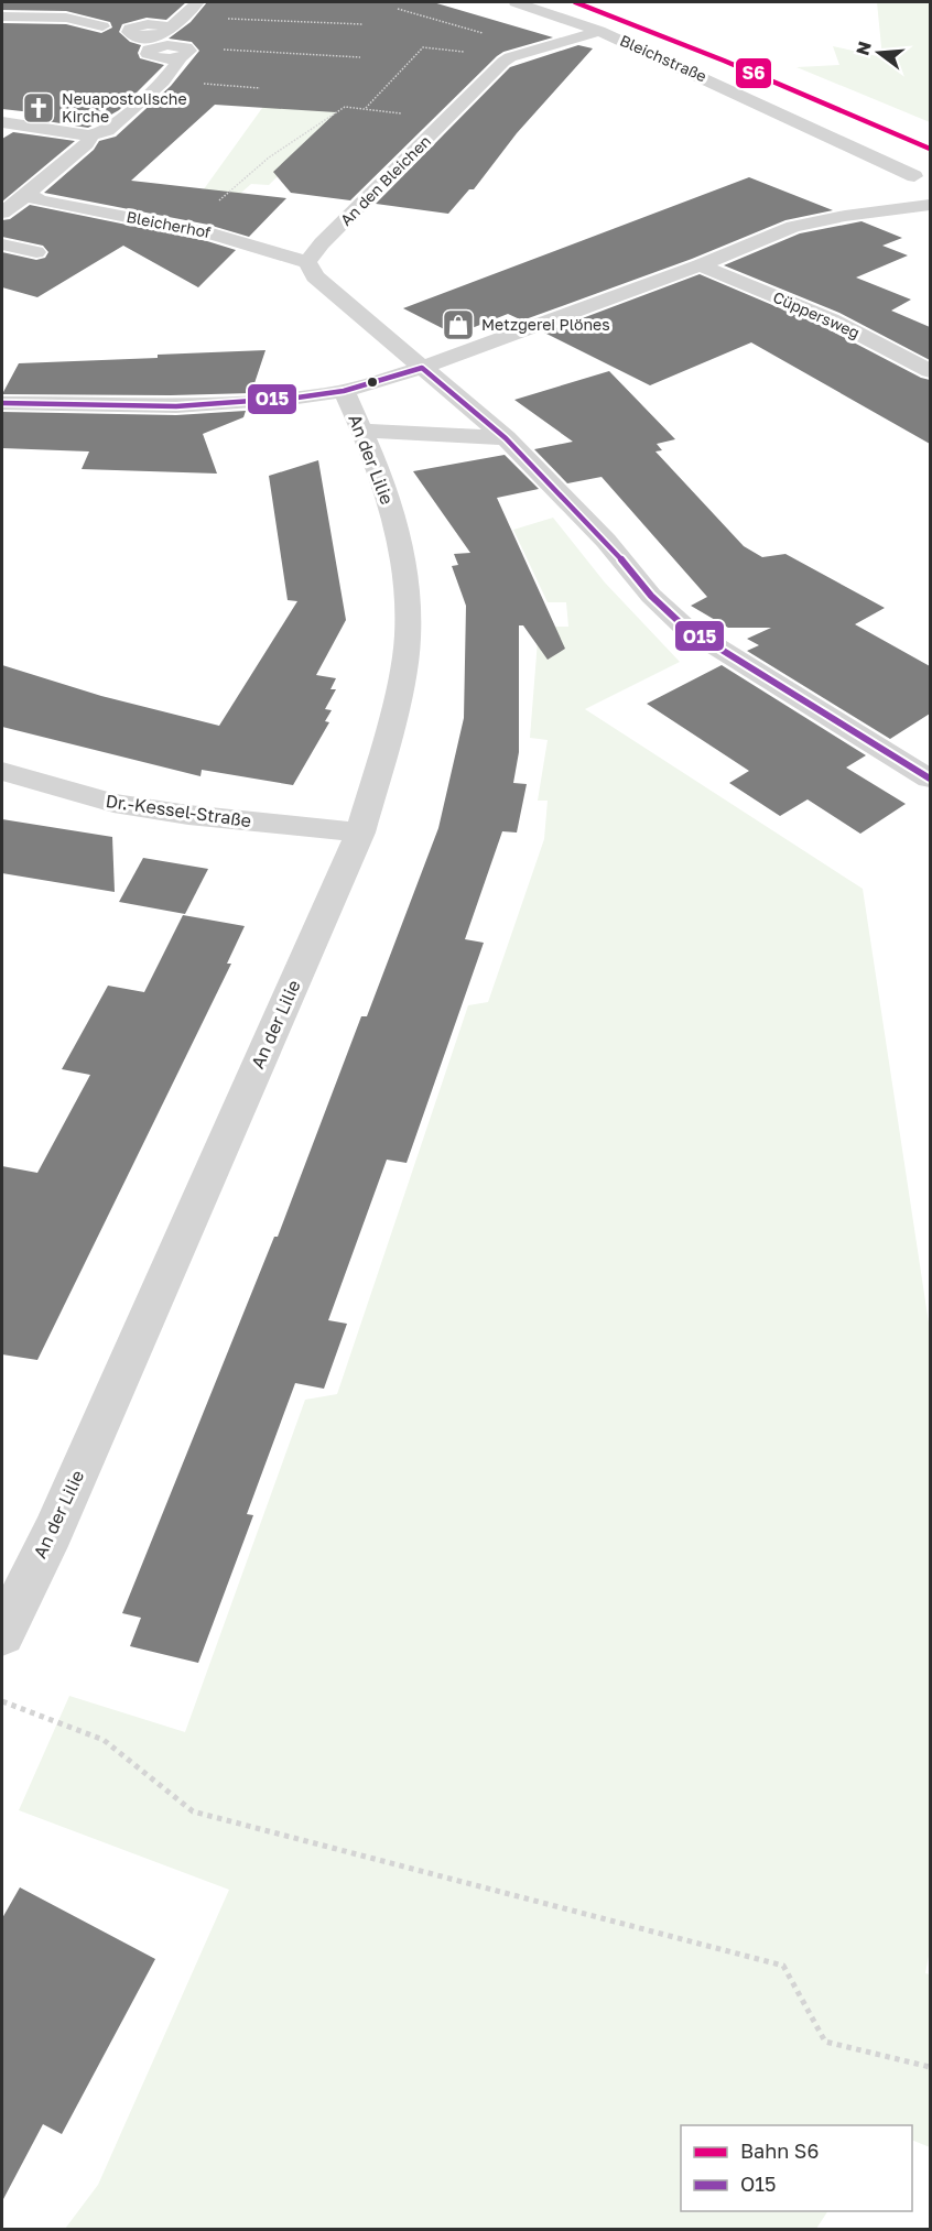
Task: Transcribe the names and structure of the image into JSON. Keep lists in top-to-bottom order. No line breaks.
{"streets":{"street":["Bleichstraße","An den Bleichen","Bleicherhof","Cüppersweg","An der Lilie","Dr.-Kessel-Straße"]},"crossings":[["Bleichstraße","An den Bleichen"],["An den Bleichen","Bleicherhof"],["An der Lilie","Dr.-Kessel-Straße"]],"places":{"church":["Neuapostolische Kirche"],"shop":["Metzgerei Plönes"]},"lines":["rail line S6","transit line O15"],"legend":["Bahn S6","O15"],"north":"left"}
